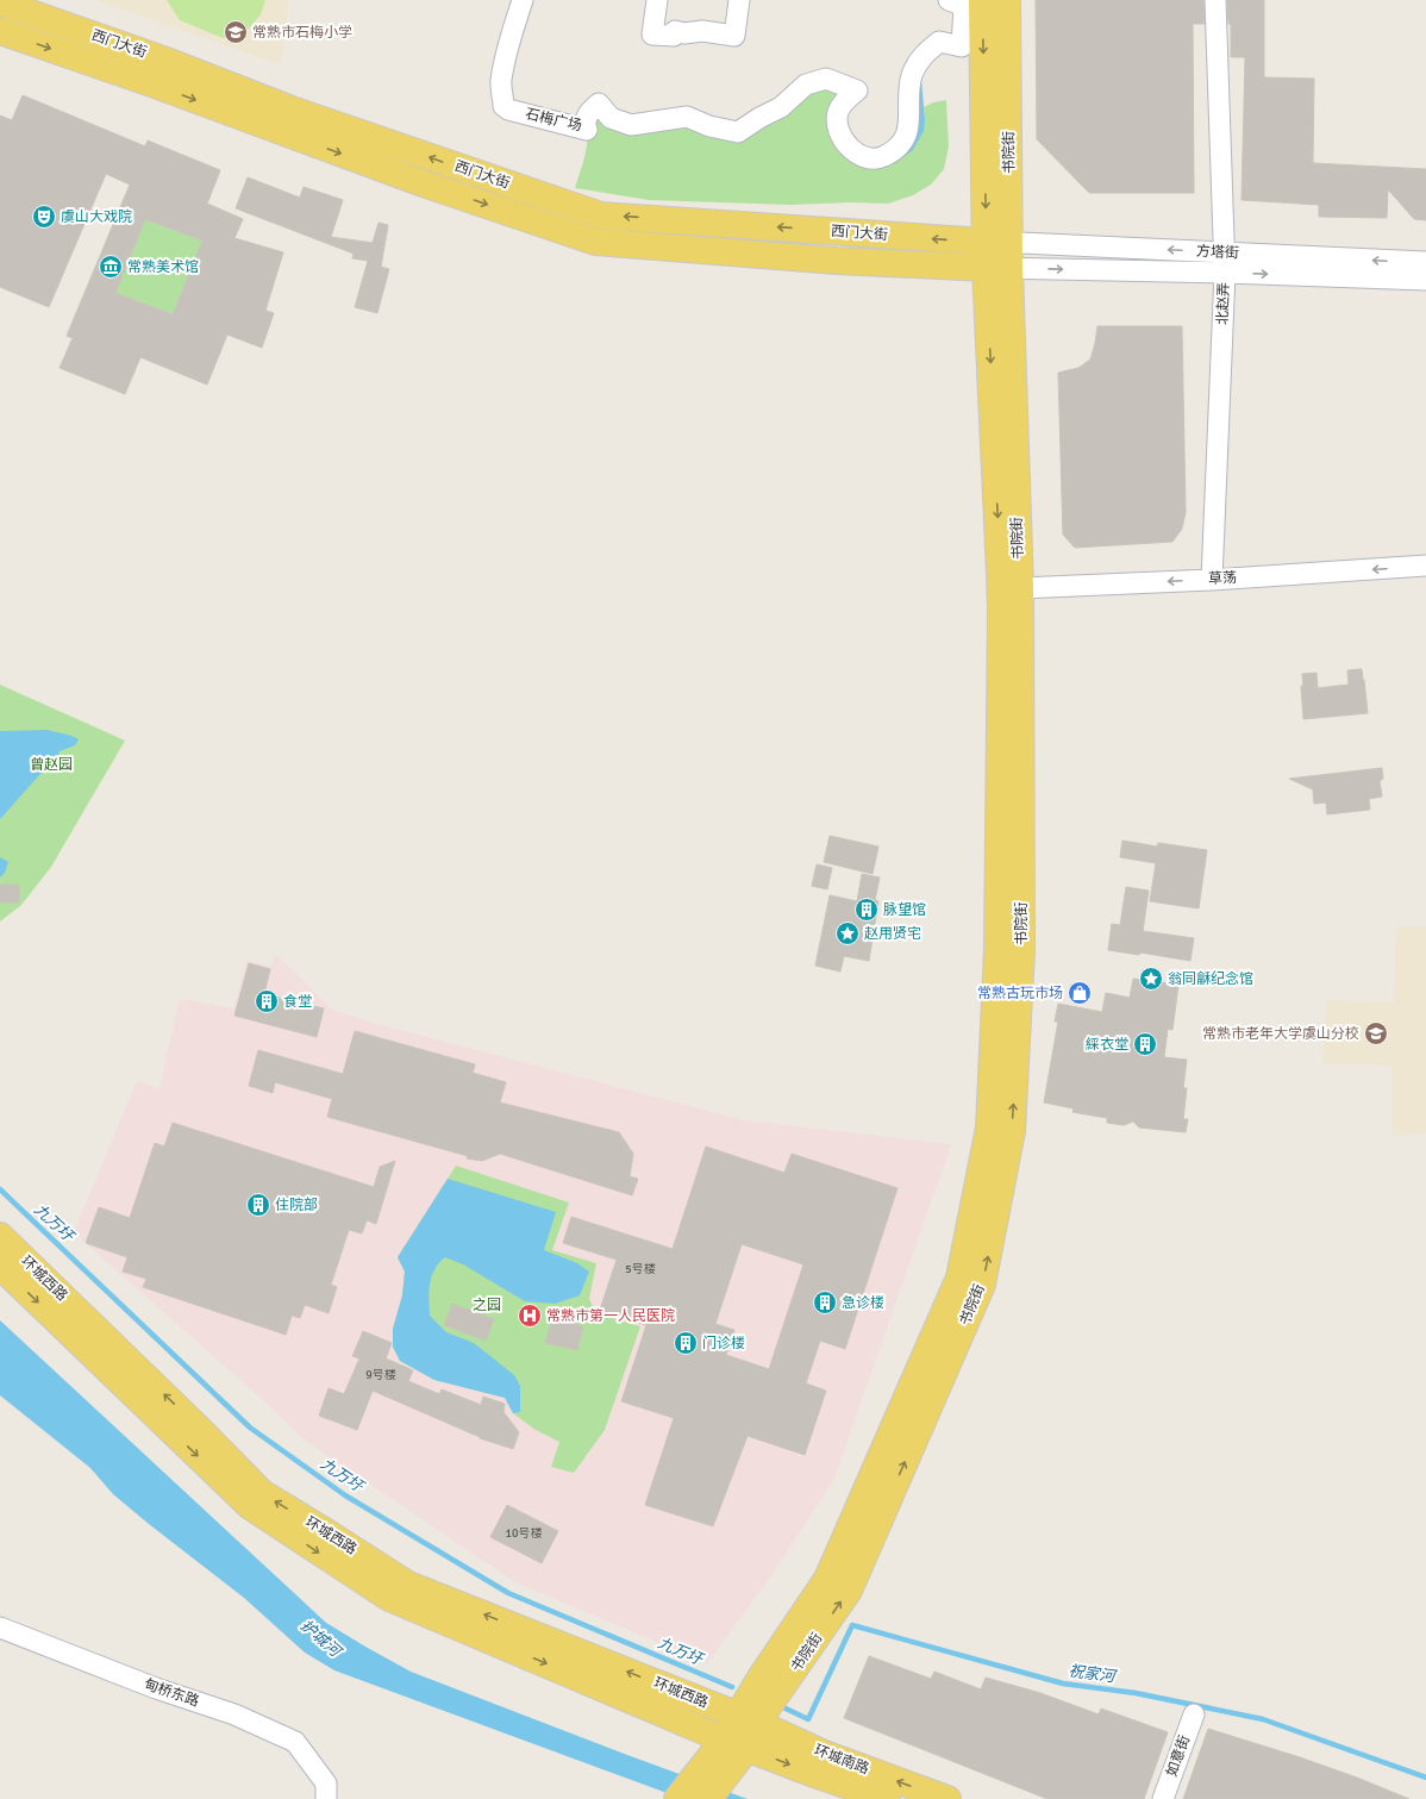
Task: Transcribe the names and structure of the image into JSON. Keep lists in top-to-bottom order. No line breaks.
{"streets":{"main road":["西门大街","书院街","环城西路","环城南路"],"street":["石梅广场","方塔街","北赵弄","草荡","甸桥东路","如意街"]},"crossings":[["西门大街","书院街"],["西门大街","方塔街"],["书院街","方塔街"],["书院街","草荡"],["书院街","环城西路"],["书院街","环城南路"],["方塔街","北赵弄"],["北赵弄","草荡"],["环城西路","环城南路"]],"one_way":["草荡"],"water":["九万圩","护城河","祝家河"],"parks":["曾赵园","之园"],"places":{"school or university":["常熟市石梅小学","常熟市老年大学虞山分校"],"theatre":["虞山大戏院"],"museum":["常熟美术馆"],"building":["脉望馆","食堂","綵衣堂","住院部","急诊楼","门诊楼"],"place":["赵用贤宅","翁同龢纪念馆"],"shop":["常熟古玩市场"],"hospital":["常熟市第一人民医院"]},"house_numbers":["5号楼","9号楼","10号楼"]}
